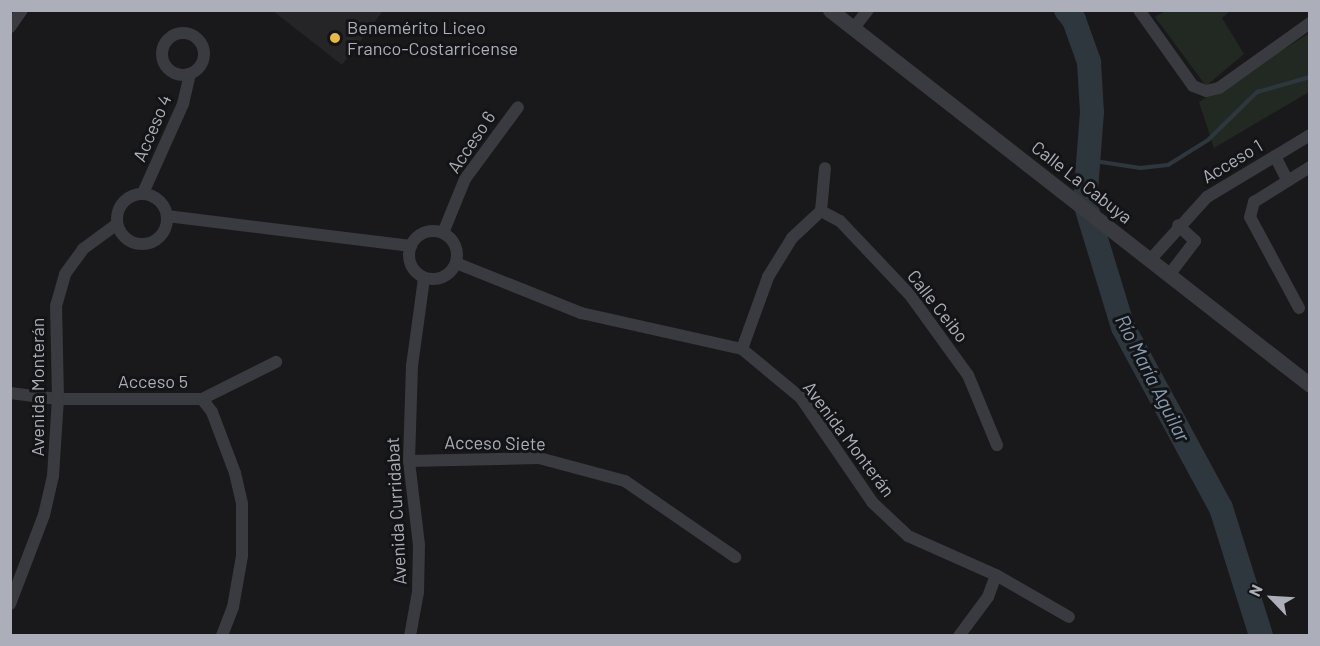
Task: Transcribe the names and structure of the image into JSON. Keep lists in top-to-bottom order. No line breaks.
{"streets":{"street":["Acceso 4","Acceso 6","Acceso 1","Calle La Cabuya","Calle Ceibo","Acceso 5","Avenida Monterán","Acceso Siete","Avenida Curridabat"]},"crossings":[["Acceso 4","Avenida Monterán"],["Acceso 6","Avenida Monterán"],["Acceso 6","Avenida Curridabat"],["Acceso 1","Calle La Cabuya"],["Acceso 5","Avenida Monterán"],["Avenida Monterán","Avenida Curridabat"],["Acceso Siete","Avenida Curridabat"]],"water":["Río María Aguilar"],"places":["Benemérito Liceo Franco-Costarricense"],"north":"top left"}
